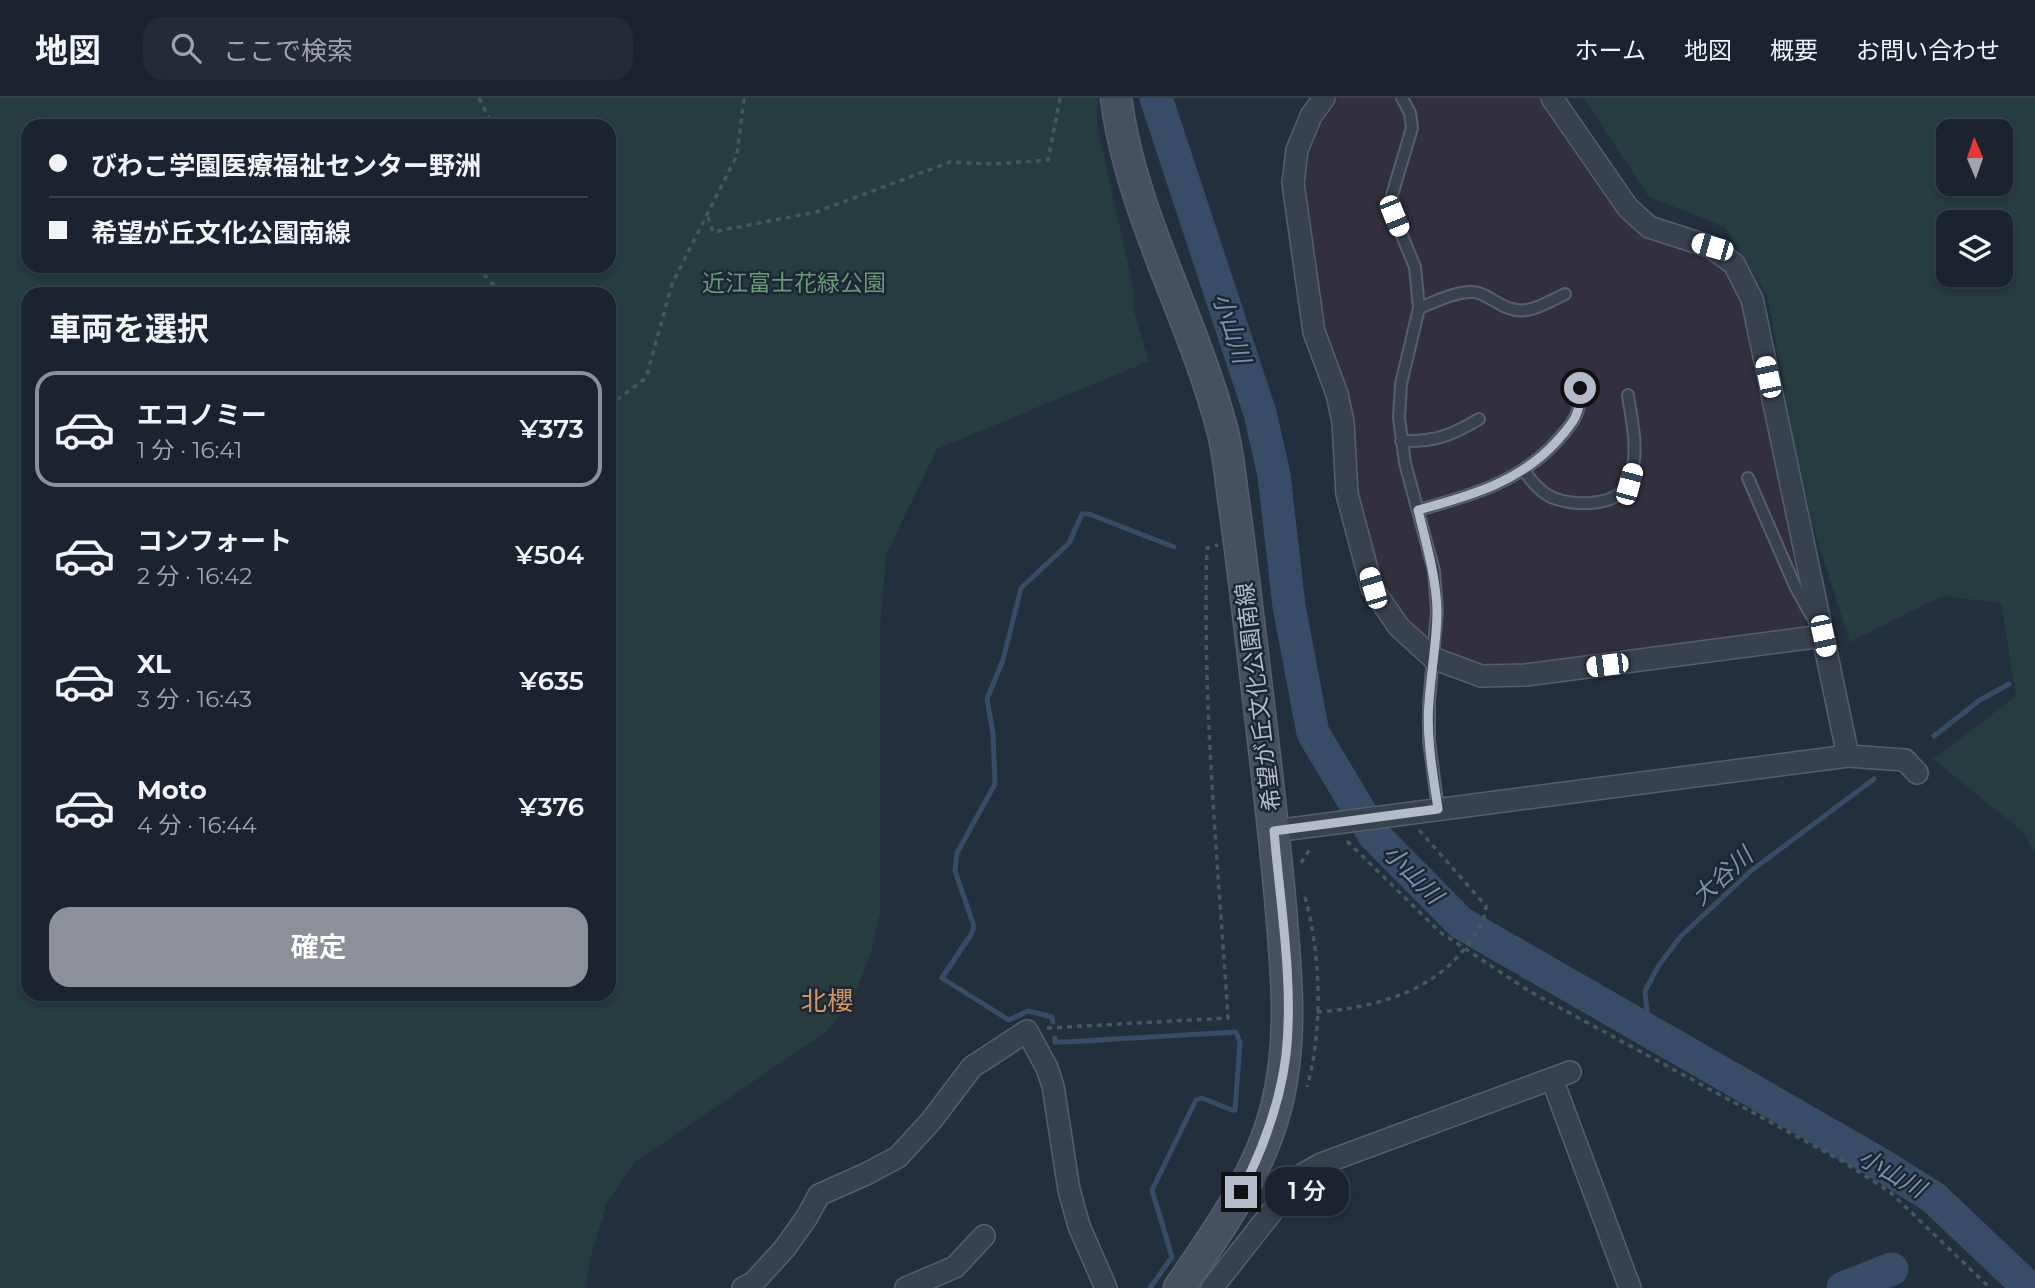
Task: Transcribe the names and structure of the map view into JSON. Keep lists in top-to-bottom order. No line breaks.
{"streets":{"main road":["希望が丘文化公園南線"]},"districts":["北櫻"],"water":["小山川","大谷川"],"parks":["近江富士花緑公園"],"north":"top","page":{"header":"地図","search":"ここで検索","nav":["ホーム","地図","概要","お問い合わせ"],"banner":["びわこ学園医療福祉センター野洲","希望が丘文化公園南線"],"heading":"車両を選択","list":[{"name":"エコノミー","note":"1 分 · 16:41","value":"¥373"},{"name":"コンフォート","note":"2 分 · 16:42","value":"¥504"},{"name":"XL","note":"3 分 · 16:43","value":"¥635"},{"name":"Moto","note":"4 分 · 16:44","value":"¥376"}],"buttons":"確定","bubble":"1 分"}}
